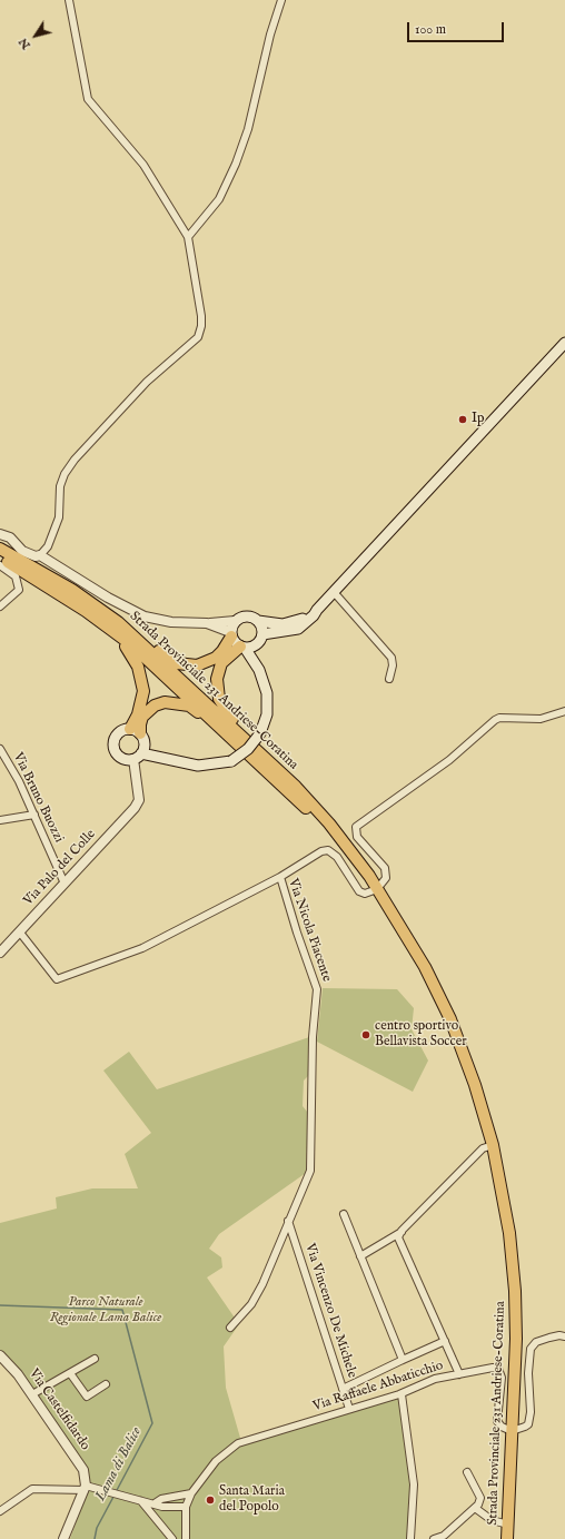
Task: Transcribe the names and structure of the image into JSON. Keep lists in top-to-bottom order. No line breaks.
{"streets":{"main road":["Strada Provinciale 231 Andriese-Coratina"],"street":["Via Bruno Buozzi","Via Palo del Colle","Via Nicola Piacente","Via Vincenzo De Michele","Via Raffaele Abbaticchio","Via Castelfidardo"]},"crossings":[["Strada Provinciale 231 Andriese-Coratina","Via Raffaele Abbaticchio"],["Via Bruno Buozzi","Via Palo del Colle"],["Via Palo del Colle","Via Nicola Piacente"],["Via Nicola Piacente","Via Vincenzo De Michele"],["Via Vincenzo De Michele","Via Raffaele Abbaticchio"]],"water":["Lama di Balice"],"parks":["Parco Naturale Regionale Lama Balice"],"places":["Ip","centro sportivo Bellavista Soccer","Santa Maria del Popolo"],"scale_bar":"100 m","north":"bottom left"}
